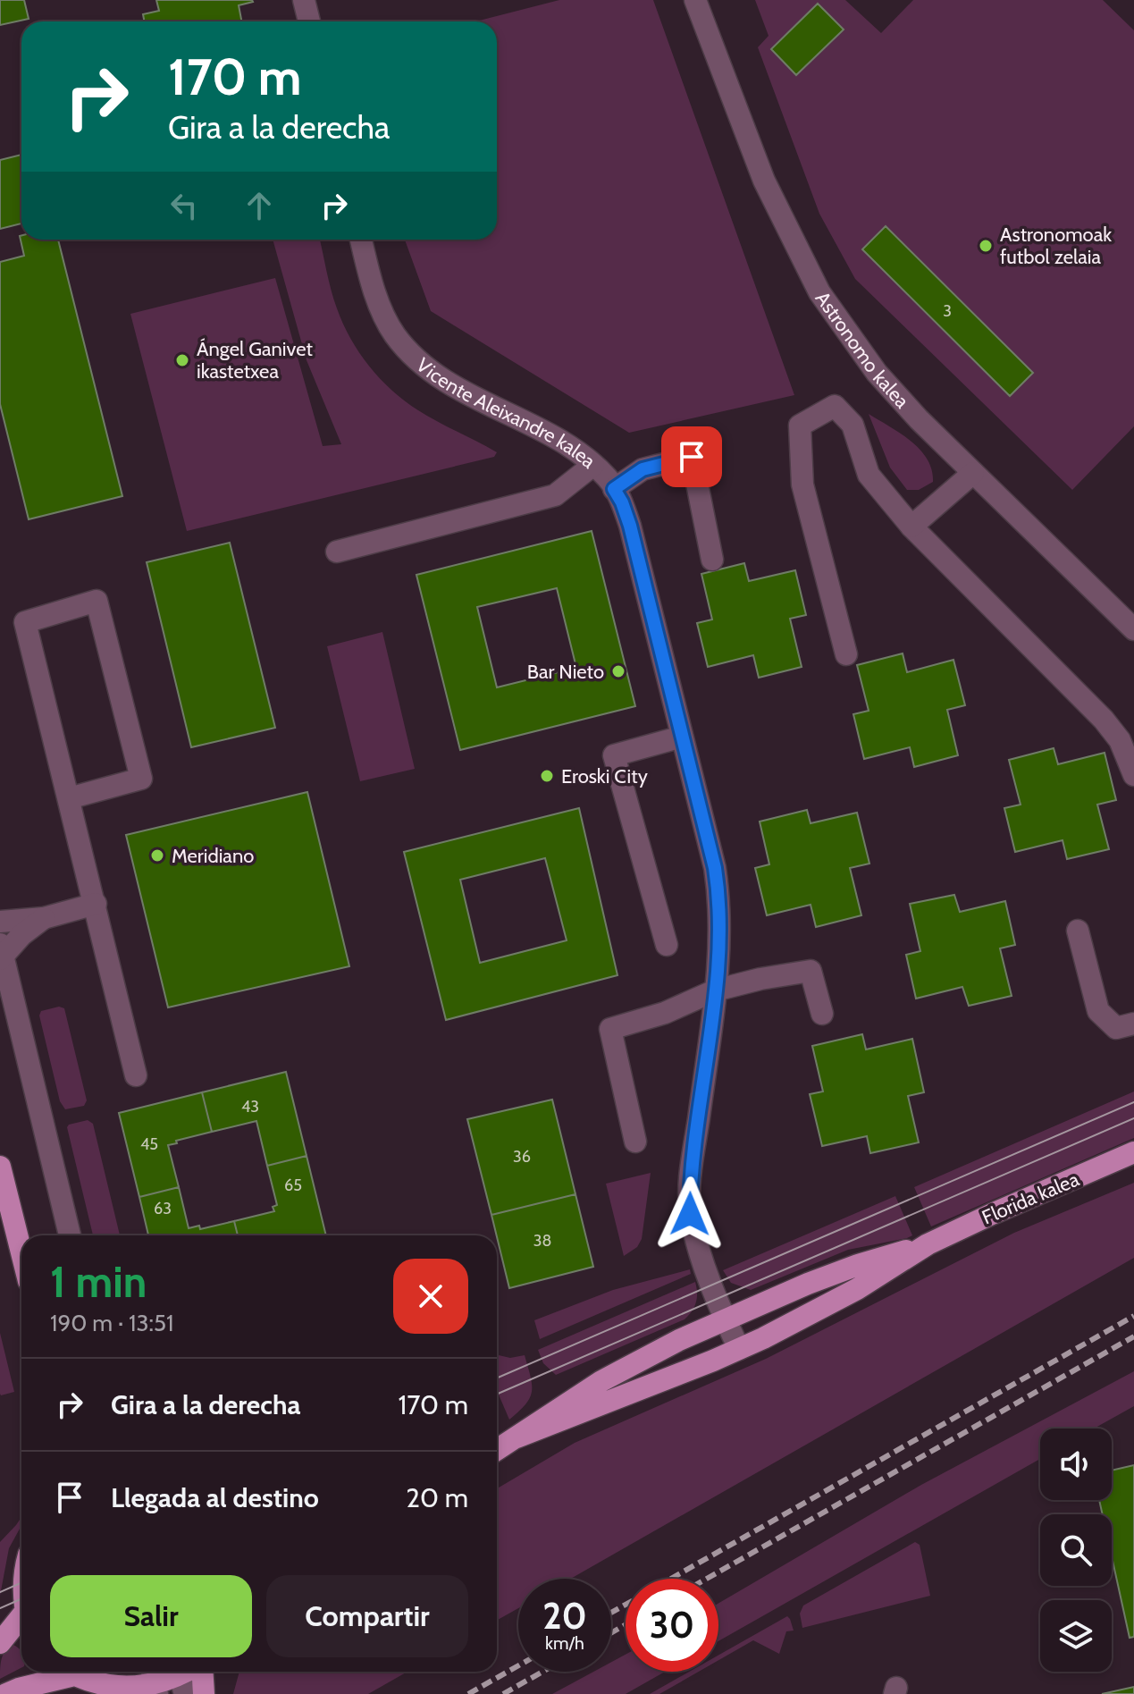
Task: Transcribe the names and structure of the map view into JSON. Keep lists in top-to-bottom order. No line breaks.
{"streets":{"main road":["Florida kalea"],"street":["Astronomo kalea","Vicente Aleixandre kalea"]},"places":["Astronomoak futbol zelaia","Ángel Ganivet ikastetxea","Bar Nieto","Eroski City","Meridiano"],"house_numbers":["3","43","45","36","65","63","38"],"page":{"turn":["170 m","Gira a la derecha"],"heading":["1 min","190 m · 13:51"],"list":[{"name":"Gira a la derecha","value":"170 m"},{"name":"Llegada al destino","value":"20 m"}],"buttons":["Salir","Compartir"],"speed":"20 km/h","limit":"30"}}
